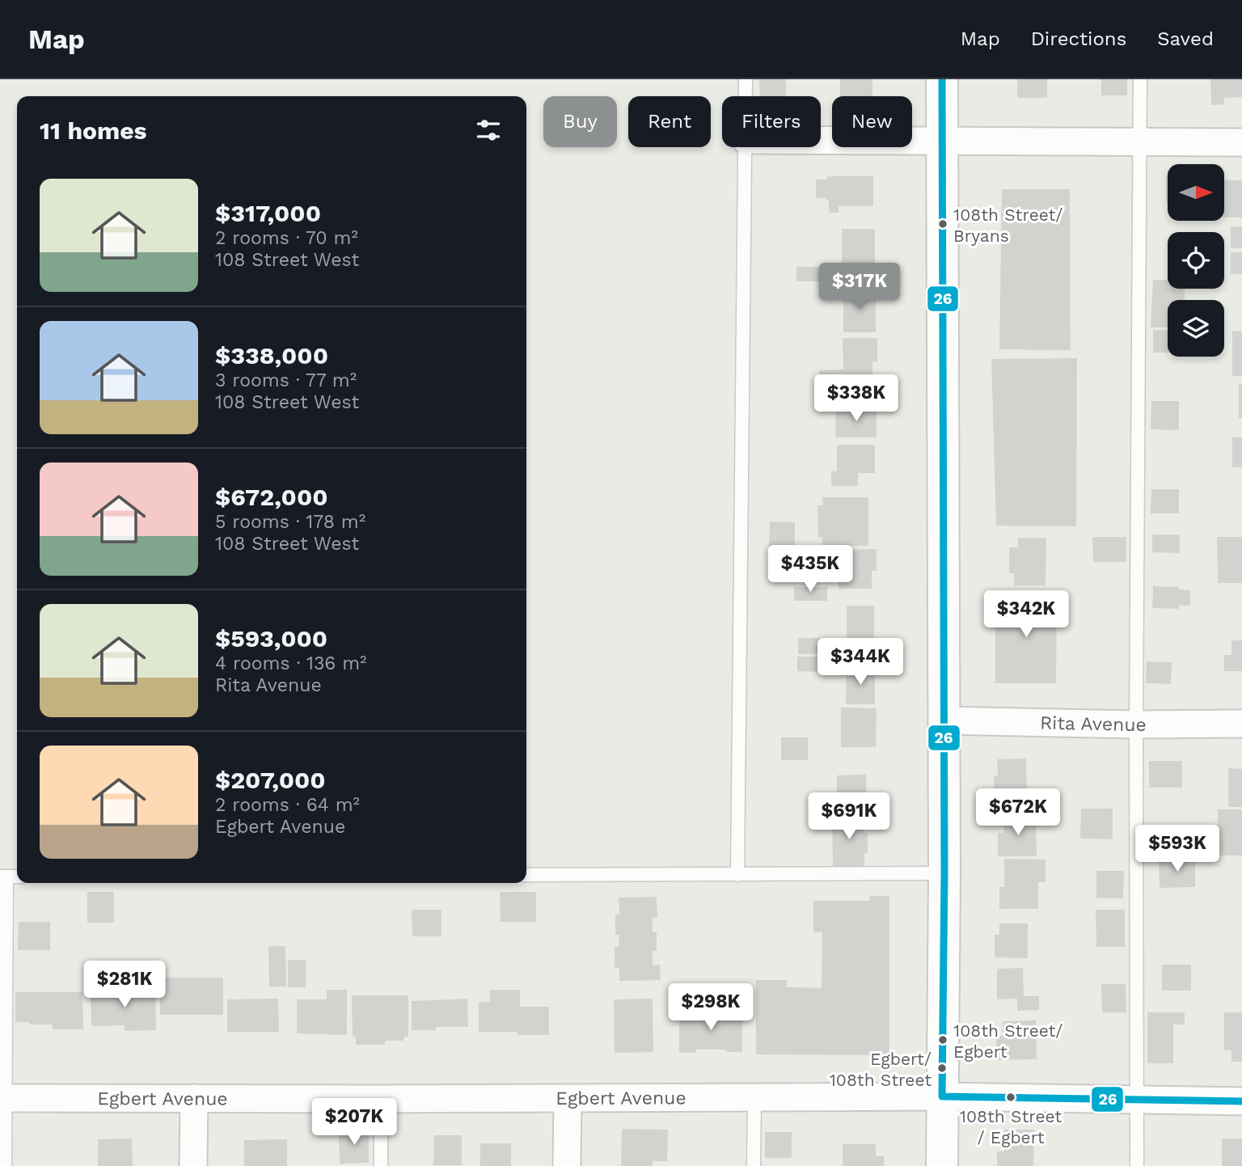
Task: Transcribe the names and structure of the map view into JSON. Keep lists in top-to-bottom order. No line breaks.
{"streets":{"street":["Rita Avenue","Egbert Avenue"]},"places":["108th Street/ Bryans","108th Street/ Egbert","Egbert/ 108th Street","108th Street / Egbert"],"lines":["transit line 26"],"north":"right","page":{"header":"Map","nav":["Map","Directions","Saved"],"chip":["Buy","Rent","Filters","New"],"heading":"11 homes","list":[{"name":"$317,000","note":"2 rooms · 70 m² · 108 Street West"},{"name":"$338,000","note":"3 rooms · 77 m² · 108 Street West"},{"name":"$672,000","note":"5 rooms · 178 m² · 108 Street West"},{"name":"$593,000","note":"4 rooms · 136 m² · Rita Avenue"},{"name":"$207,000","note":"2 rooms · 64 m² · Egbert Avenue"}],"price":["$317K","$338K","$435K","$342K","$344K","$672K","$691K","$593K","$281K","$298K","$207K"]}}
